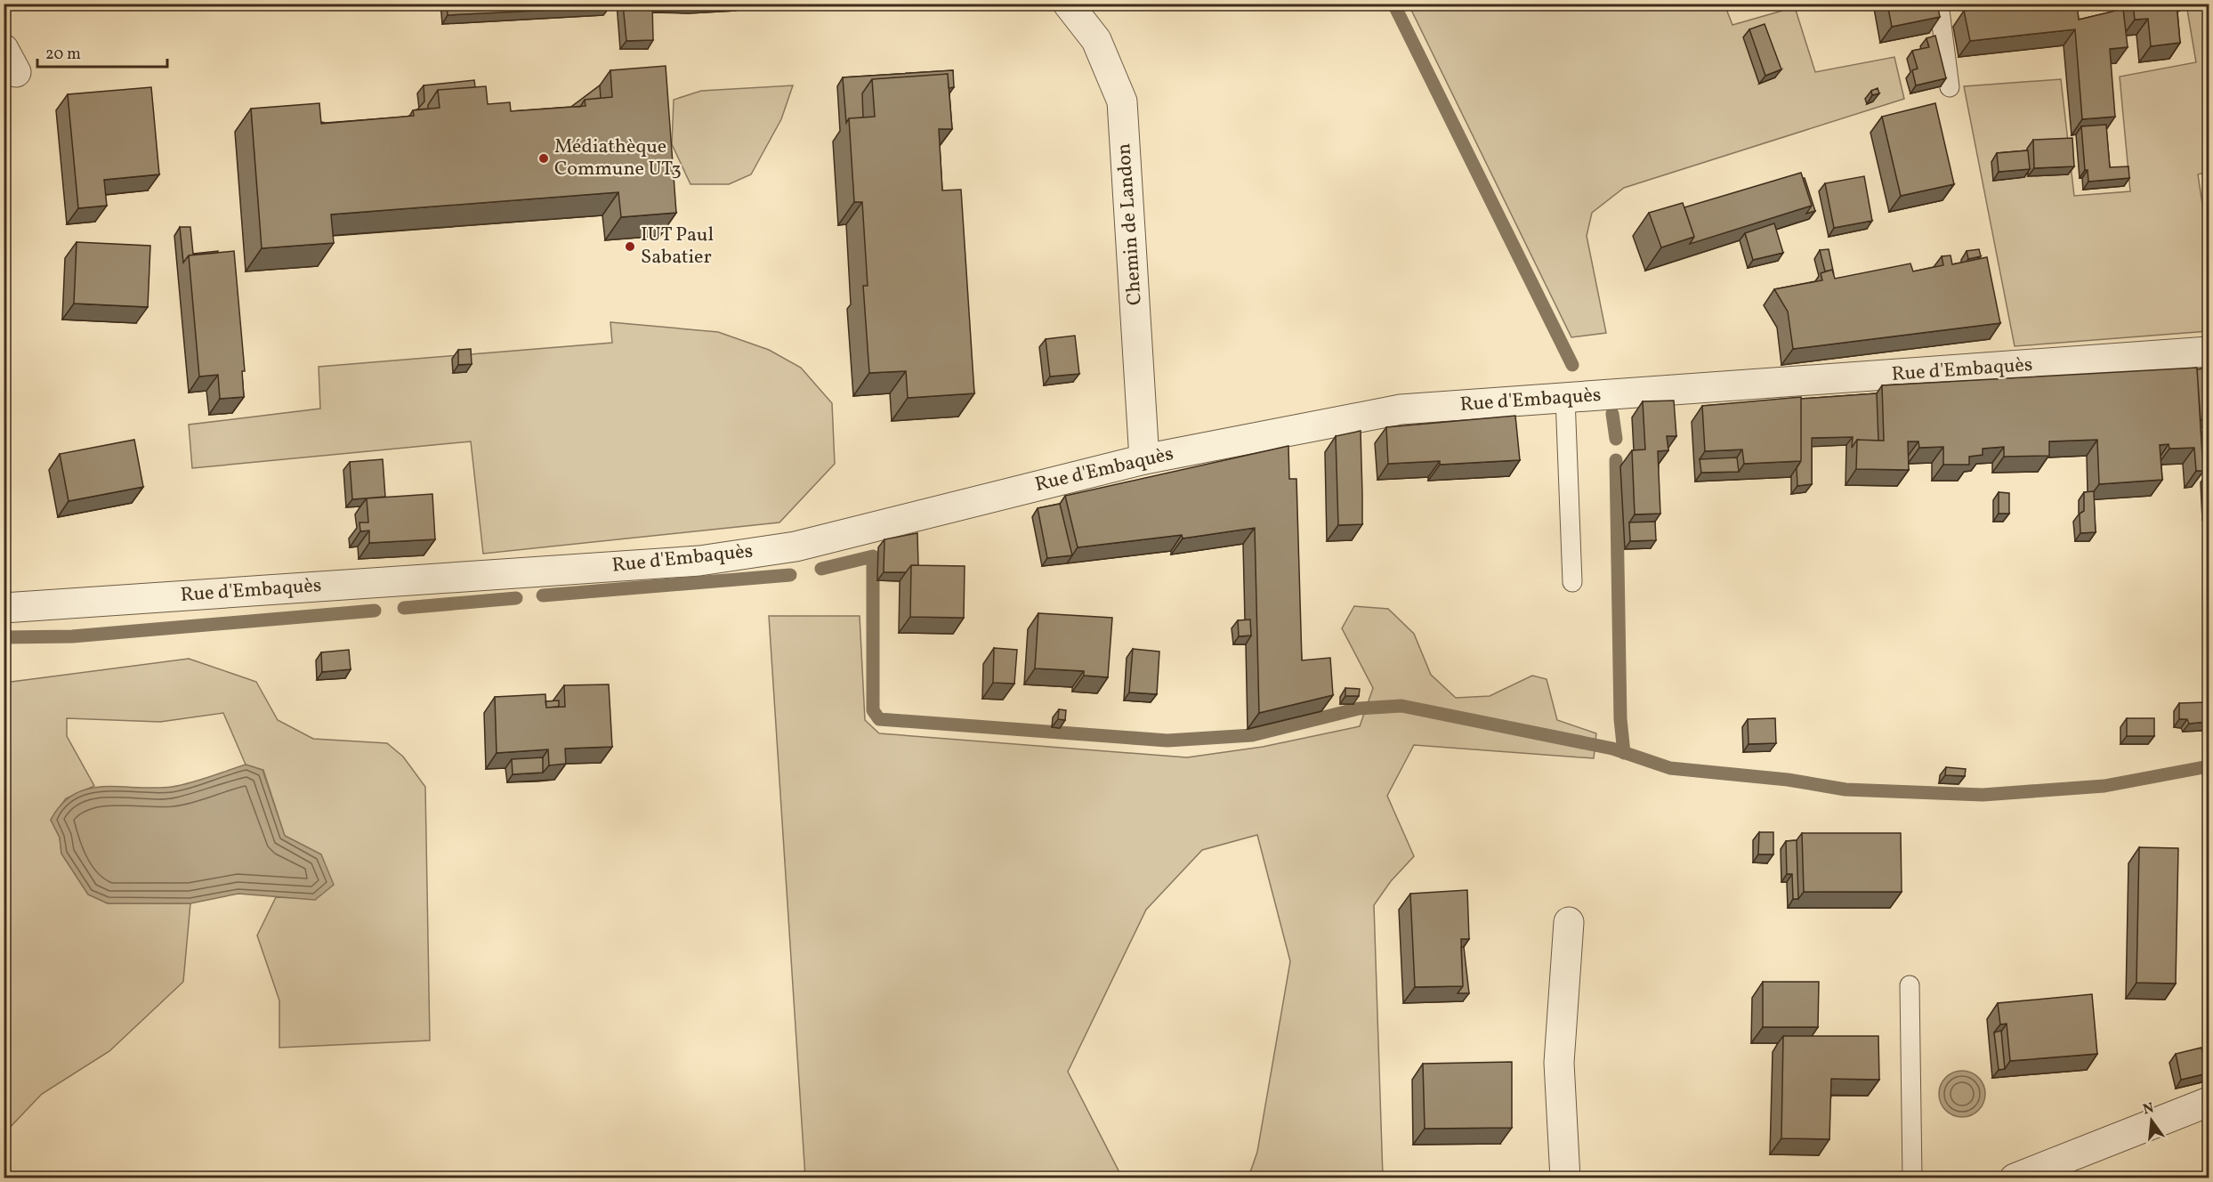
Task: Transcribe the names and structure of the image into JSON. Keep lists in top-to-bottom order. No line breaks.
{"streets":{"street":["Chemin de Landon","Rue d'Embaquès"]},"crossings":[["Chemin de Landon","Rue d'Embaquès"]],"places":["Médiathèque Commune UT3","IUT Paul Sabatier"],"scale_bar":"20 m","north":"top"}
